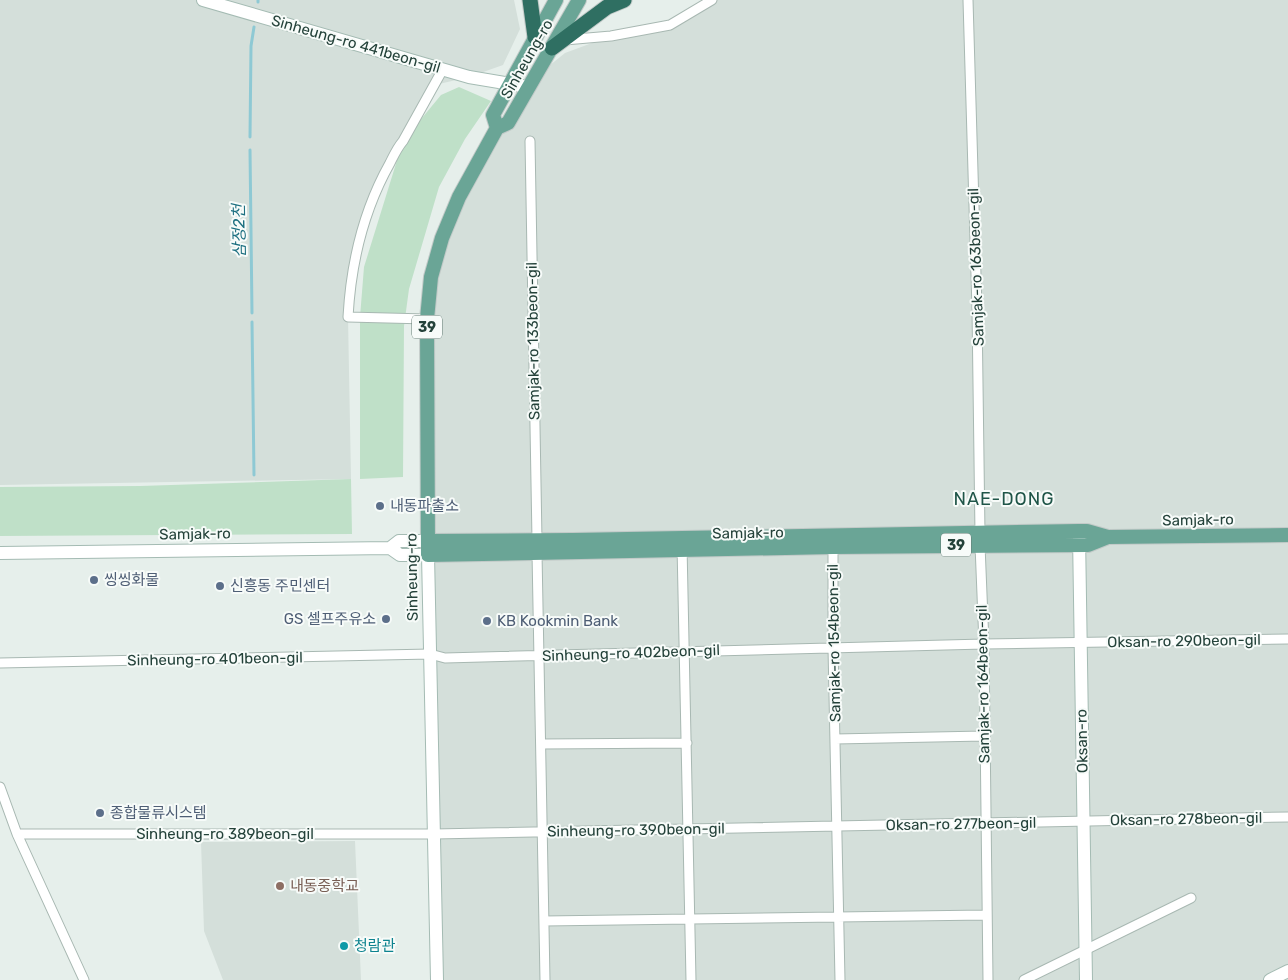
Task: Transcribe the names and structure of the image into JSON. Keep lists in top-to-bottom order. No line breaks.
{"streets":{"main road":["Sinheung-ro","39","Samjak-ro"],"street":["Sinheung-ro 441beon-gil","Samjak-ro 163beon-gil","Samjak-ro 133beon-gil","Oksan-ro 290beon-gil","Samjak-ro 154beon-gil","Sinheung-ro 402beon-gil","Sinheung-ro 401beon-gil","Samjak-ro 164beon-gil","Oksan-ro","Oksan-ro 278beon-gil","Oksan-ro 277beon-gil","Sinheung-ro 390beon-gil","Sinheung-ro 389beon-gil"]},"crossings":[["Sinheung-ro 441beon-gil","Sinheung-ro"],["Sinheung-ro","Samjak-ro"],["Sinheung-ro","Sinheung-ro 402beon-gil"],["Sinheung-ro","Sinheung-ro 401beon-gil"],["Sinheung-ro","Sinheung-ro 390beon-gil"],["Sinheung-ro","Sinheung-ro 389beon-gil"],["Samjak-ro 163beon-gil","Samjak-ro"],["Samjak-ro 163beon-gil","Samjak-ro 164beon-gil"],["Samjak-ro 133beon-gil","Samjak-ro"],["Samjak-ro 133beon-gil","Sinheung-ro 402beon-gil"],["Samjak-ro 133beon-gil","Sinheung-ro 390beon-gil"],["Samjak-ro","Samjak-ro 154beon-gil"],["Samjak-ro","Samjak-ro 164beon-gil"],["Samjak-ro","Oksan-ro"],["Oksan-ro 290beon-gil","Sinheung-ro 402beon-gil"],["Oksan-ro 290beon-gil","Samjak-ro 164beon-gil"],["Oksan-ro 290beon-gil","Oksan-ro"],["Samjak-ro 154beon-gil","Sinheung-ro 402beon-gil"],["Samjak-ro 154beon-gil","Samjak-ro 164beon-gil"],["Samjak-ro 154beon-gil","Oksan-ro 277beon-gil"],["Samjak-ro 154beon-gil","Sinheung-ro 390beon-gil"],["Sinheung-ro 402beon-gil","Sinheung-ro 401beon-gil"],["Sinheung-ro 402beon-gil","Samjak-ro 164beon-gil"],["Samjak-ro 164beon-gil","Oksan-ro 277beon-gil"],["Oksan-ro","Oksan-ro 278beon-gil"],["Oksan-ro","Oksan-ro 277beon-gil"],["Oksan-ro 278beon-gil","Oksan-ro 277beon-gil"],["Oksan-ro 277beon-gil","Sinheung-ro 390beon-gil"],["Sinheung-ro 390beon-gil","Sinheung-ro 389beon-gil"]],"districts":["NAE-DONG"],"water":["삼정2천"],"places":["내동파출소","씽씽화물","신흥동 주민센터","GS 셀프주유소","KB Kookmin Bank","종합물류시스템","내동중학교","청람관"]}
